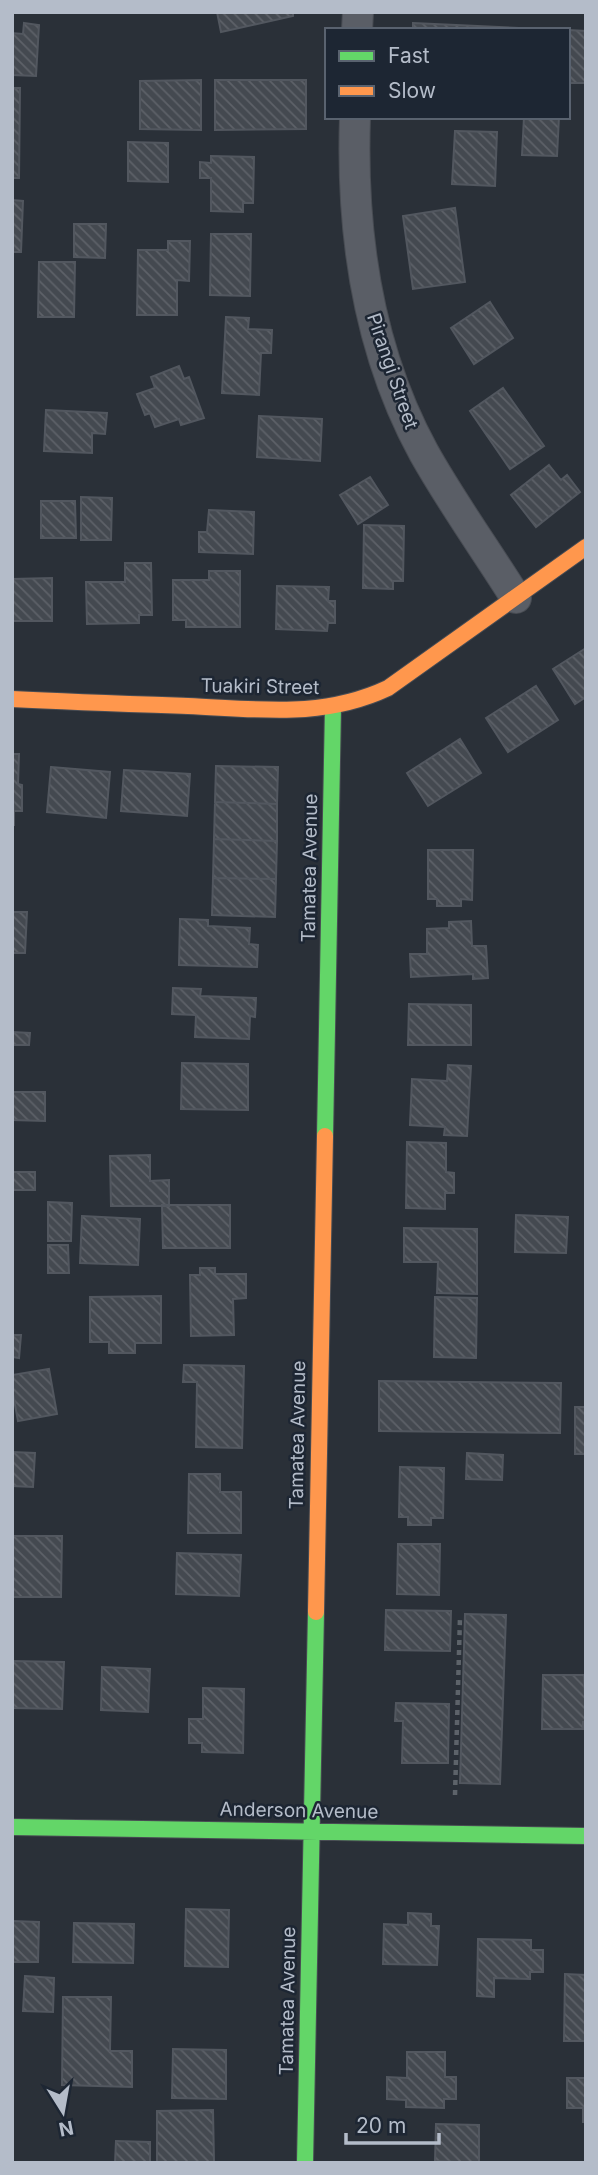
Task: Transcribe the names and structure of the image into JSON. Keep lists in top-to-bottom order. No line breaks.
{"streets":{"street":["Pirangi Street","Tuakiri Street","Tamatea Avenue","Anderson Avenue"]},"crossings":[["Pirangi Street","Tuakiri Street"],["Tuakiri Street","Tamatea Avenue"],["Tamatea Avenue","Anderson Avenue"]],"legend":["Fast","Slow"],"scale_bar":"20 m","north":"bottom"}
